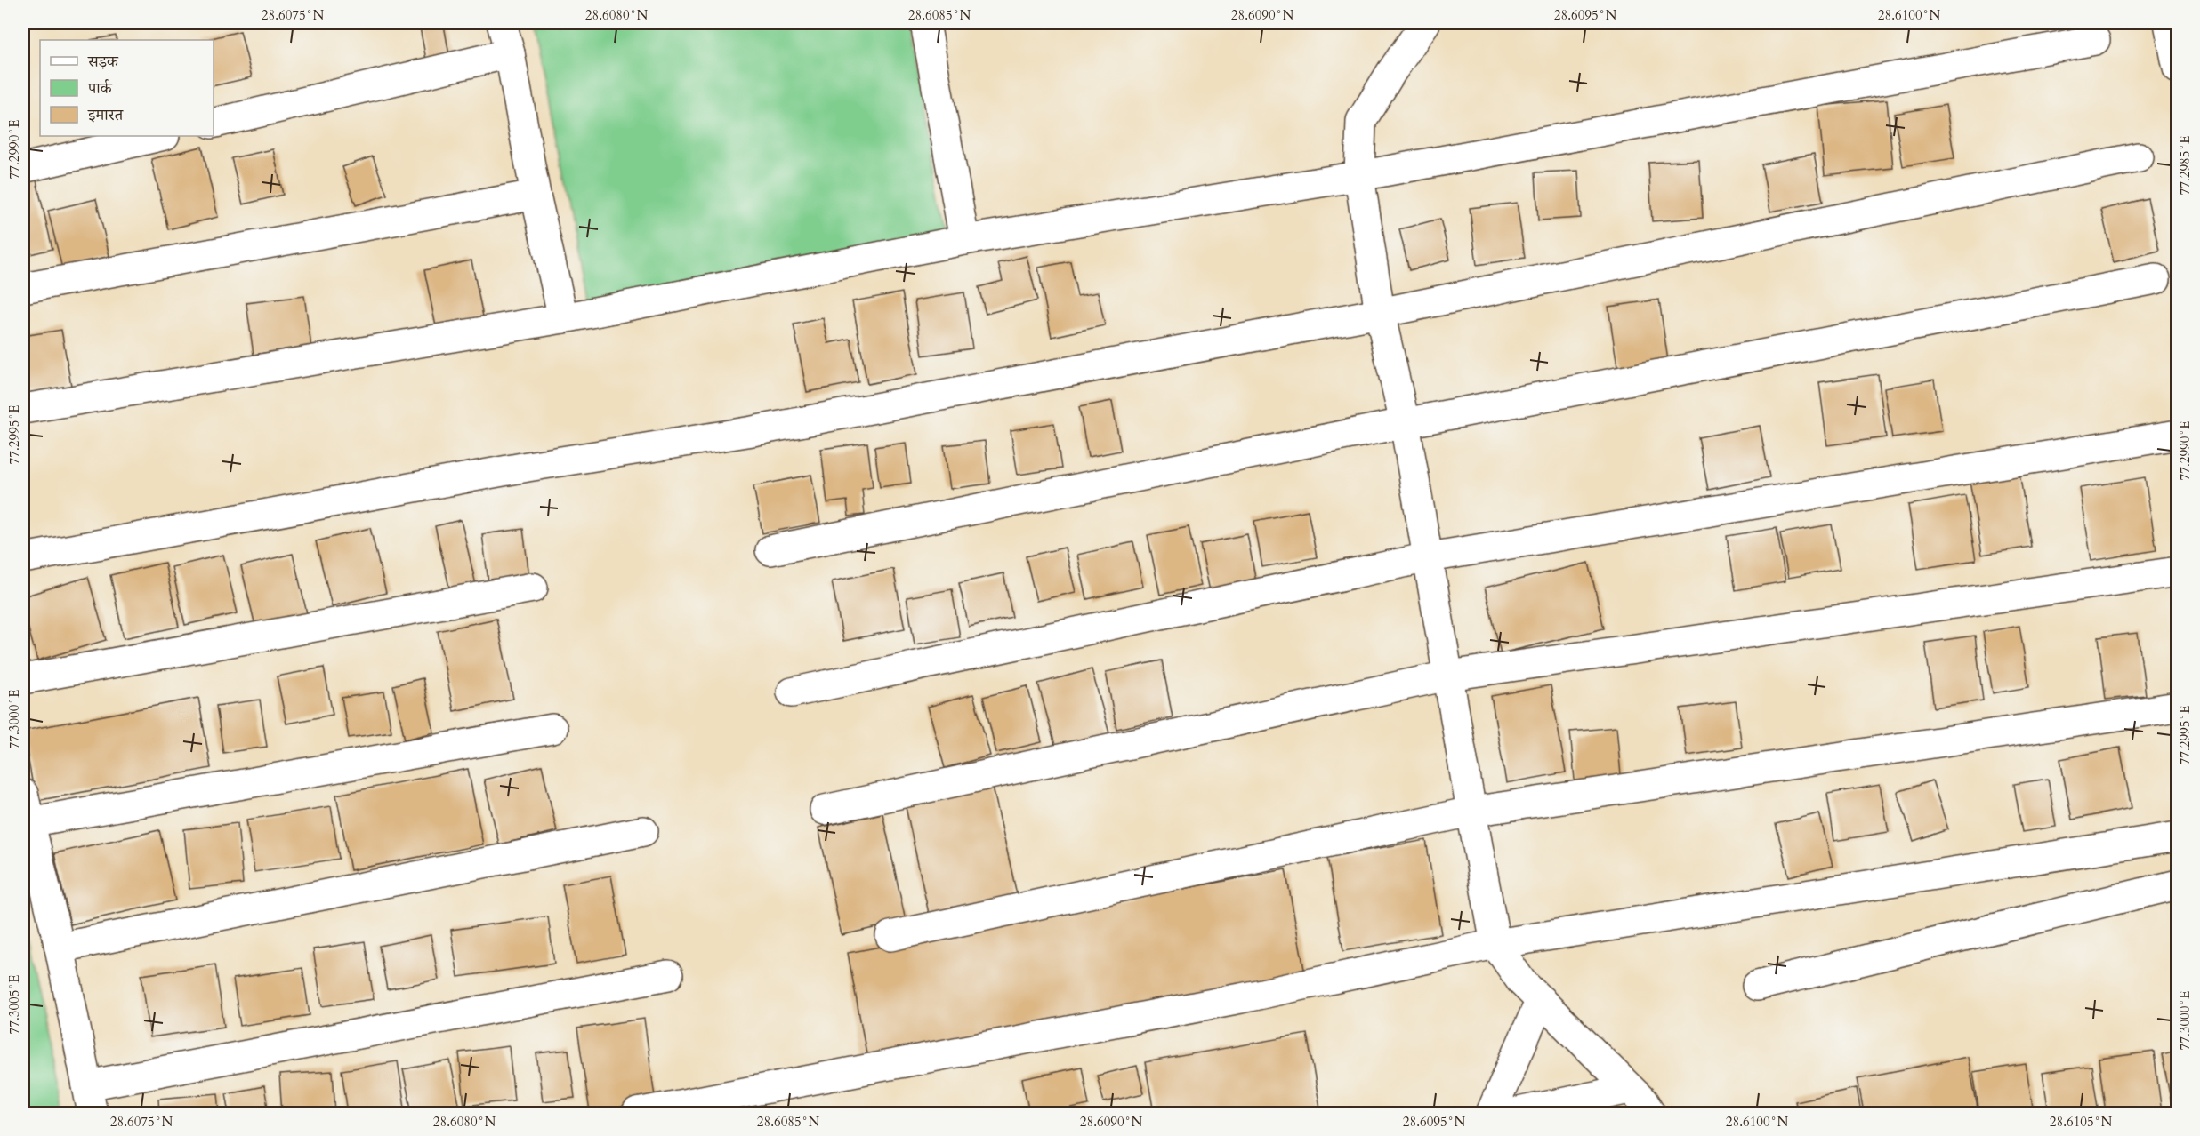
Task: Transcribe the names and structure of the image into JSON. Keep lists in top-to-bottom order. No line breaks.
{"legend":["सड़क","पार्क","इमारत"],"coordinates":["28.6075°N","28.6080°N","28.6085°N","28.6090°N","28.6095°N","28.6100°N","77.2990°E","77.2985°E","77.2995°E","77.3000°E","77.3005°E","28.6105°N"]}
